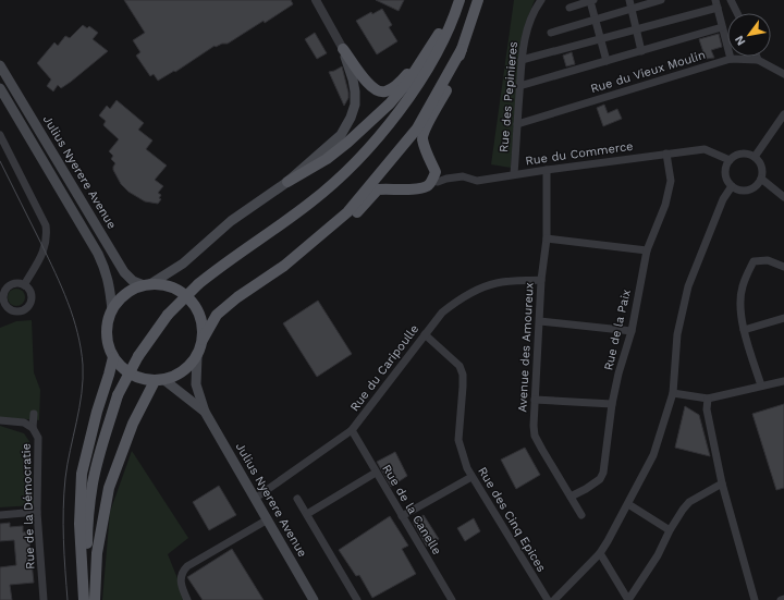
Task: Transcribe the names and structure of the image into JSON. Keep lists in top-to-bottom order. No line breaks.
{"streets":{"main road":["Julius Nyerere Avenue"],"street":["Rue du Vieux Moulin","Rue des Pepinieres","Rue du Commerce","Rue de la Paix","Avenue des Amoureux","Rue du Caripoulle","Rue de la Démocratie","Rue de la Canelle","Rue des Cinq Epices"]},"crossings":[["Rue du Vieux Moulin","Rue des Pepinieres"],["Rue des Pepinieres","Rue du Commerce"],["Rue du Commerce","Rue de la Paix"],["Rue du Commerce","Avenue des Amoureux"],["Julius Nyerere Avenue","Rue du Caripoulle"],["Rue de la Paix","Avenue des Amoureux"],["Avenue des Amoureux","Rue du Caripoulle"],["Rue du Caripoulle","Rue de la Canelle"],["Rue du Caripoulle","Rue des Cinq Epices"]],"north":"bottom left"}
